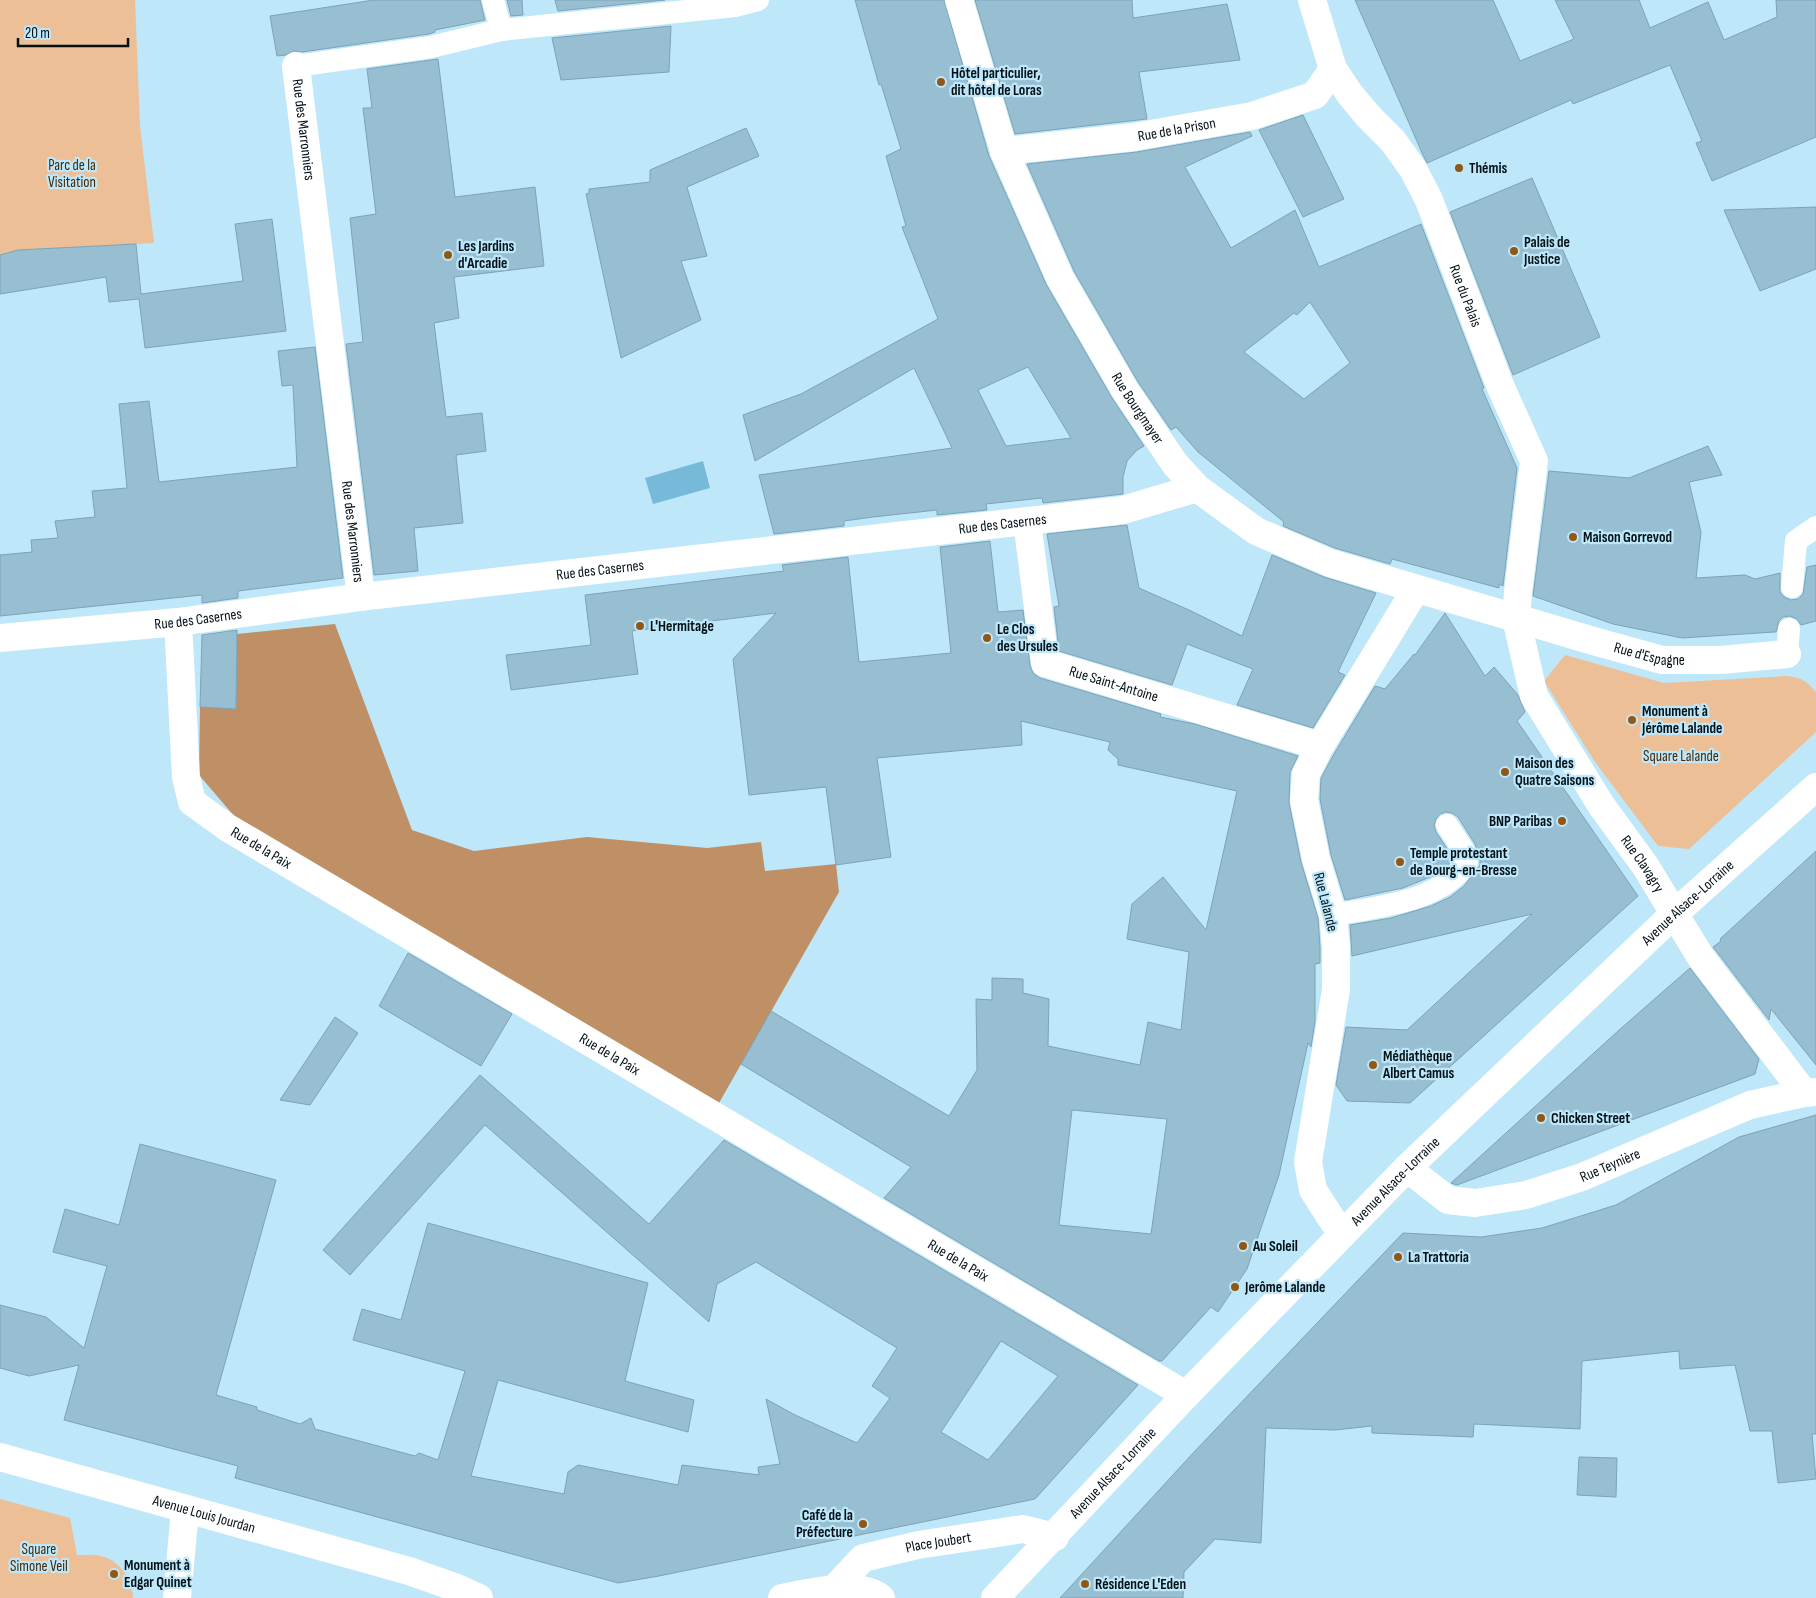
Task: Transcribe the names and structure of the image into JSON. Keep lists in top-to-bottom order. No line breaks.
{"streets":{"street":["Rue des Marronniers","Rue de la Prison","Rue du Palais","Rue Bourgmayer","Rue des Casernes","Rue d'Espagne","Rue Saint-Antoine","Rue de la Paix","Rue Clavagry","Rue Lalande","Avenue Alsace-Lorraine","Rue Teynière","Avenue Louis Jourdan","Place Joubert"]},"crossings":[["Rue des Marronniers","Rue des Casernes"],["Rue de la Prison","Rue du Palais"],["Rue de la Prison","Rue Bourgmayer"],["Rue du Palais","Rue Bourgmayer"],["Rue du Palais","Rue d'Espagne"],["Rue du Palais","Rue Clavagry"],["Rue Bourgmayer","Rue des Casernes"],["Rue Bourgmayer","Rue d'Espagne"],["Rue Bourgmayer","Rue Clavagry"],["Rue Bourgmayer","Rue Lalande"],["Rue des Casernes","Rue Saint-Antoine"],["Rue des Casernes","Rue de la Paix"],["Rue d'Espagne","Rue Clavagry"],["Rue Saint-Antoine","Rue Lalande"],["Rue de la Paix","Avenue Alsace-Lorraine"],["Rue Clavagry","Avenue Alsace-Lorraine"],["Rue Clavagry","Rue Teynière"],["Rue Lalande","Avenue Alsace-Lorraine"],["Avenue Alsace-Lorraine","Rue Teynière"],["Avenue Alsace-Lorraine","Place Joubert"]],"parks":["Parc de la Visitation","Square Lalande","Square Simone Veil"],"places":["Hôtel particulier, dit hôtel de Loras","Thémis","Palais de Justice","Les Jardins d'Arcadie","Maison Gorrevod","L'Hermitage","Le Clos des Ursules","Monument à Jérôme Lalande","Maison des Quatre Saisons","BNP Paribas","Temple protestant de Bourg-en-Bresse","Médiathèque Albert Camus","Chicken Street","Au Soleil","La Trattoria","Jerôme Lalande","Café de la Préfecture","Monument à Edgar Quinet","Résidence L'Eden"],"scale_bar":"20 m"}
